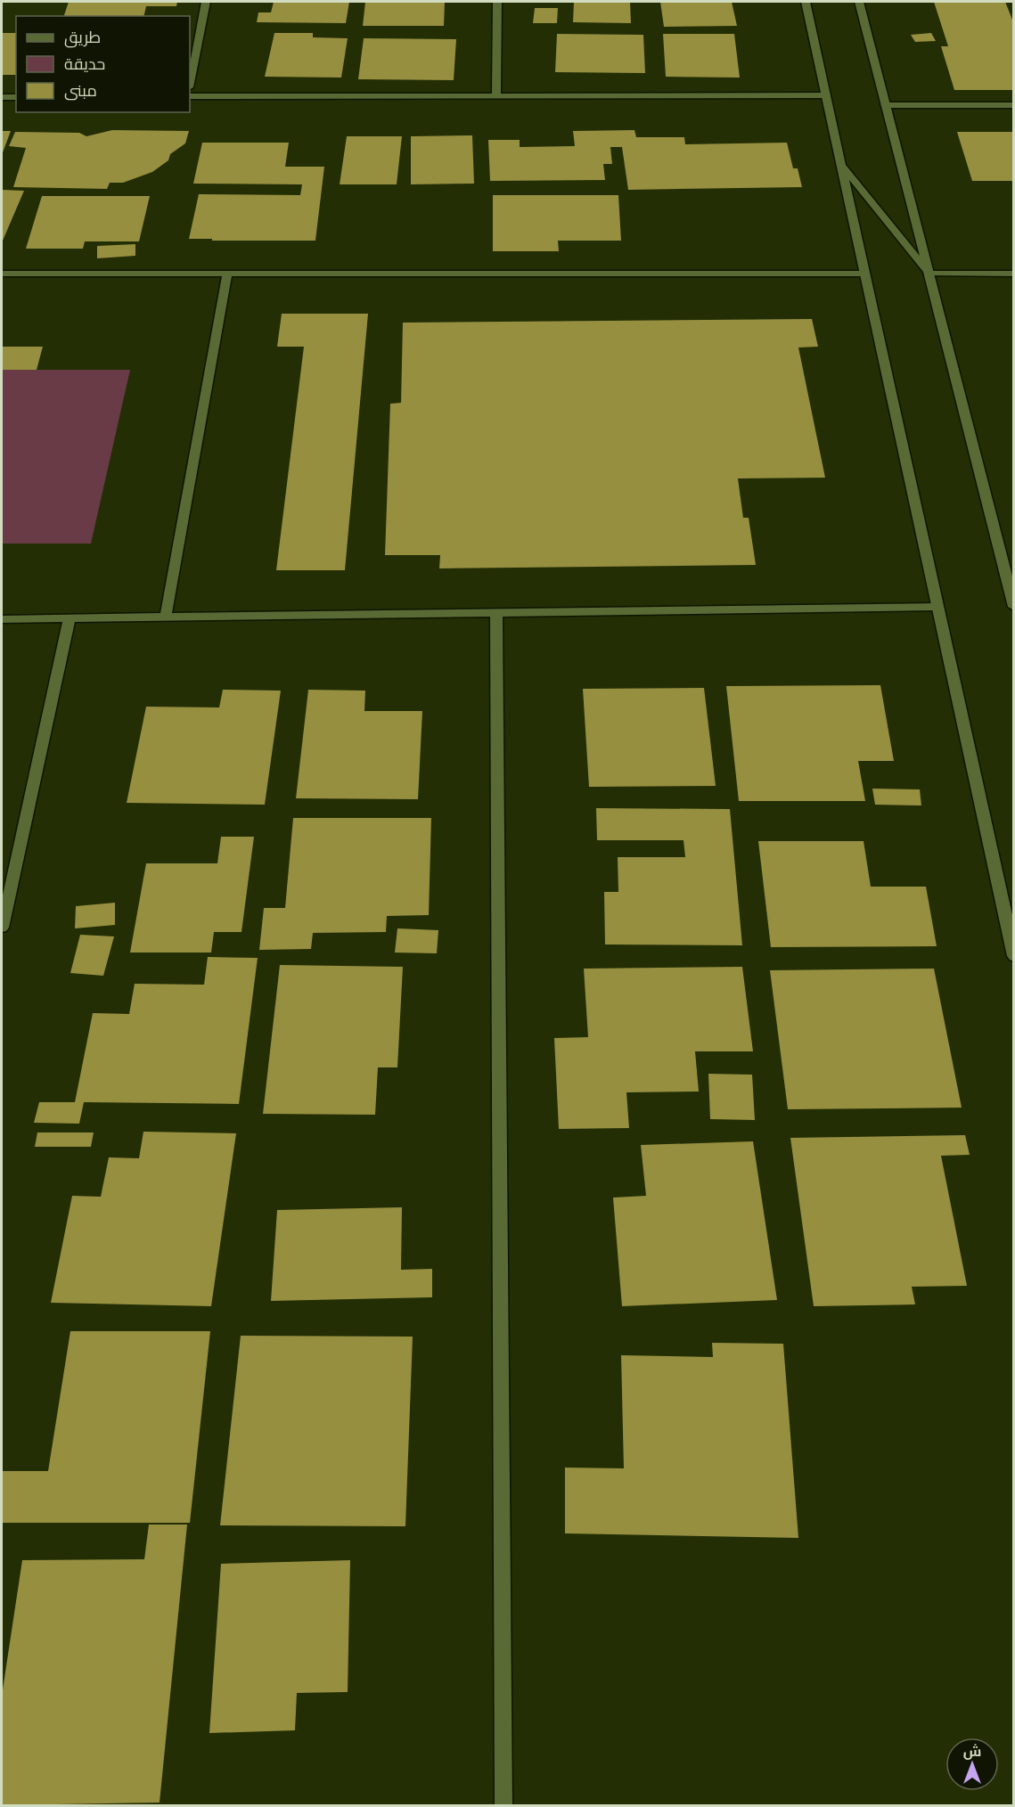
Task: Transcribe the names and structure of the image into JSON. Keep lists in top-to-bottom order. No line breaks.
{"legend":["طريق","حديقة","مبنى"],"north":"top"}
